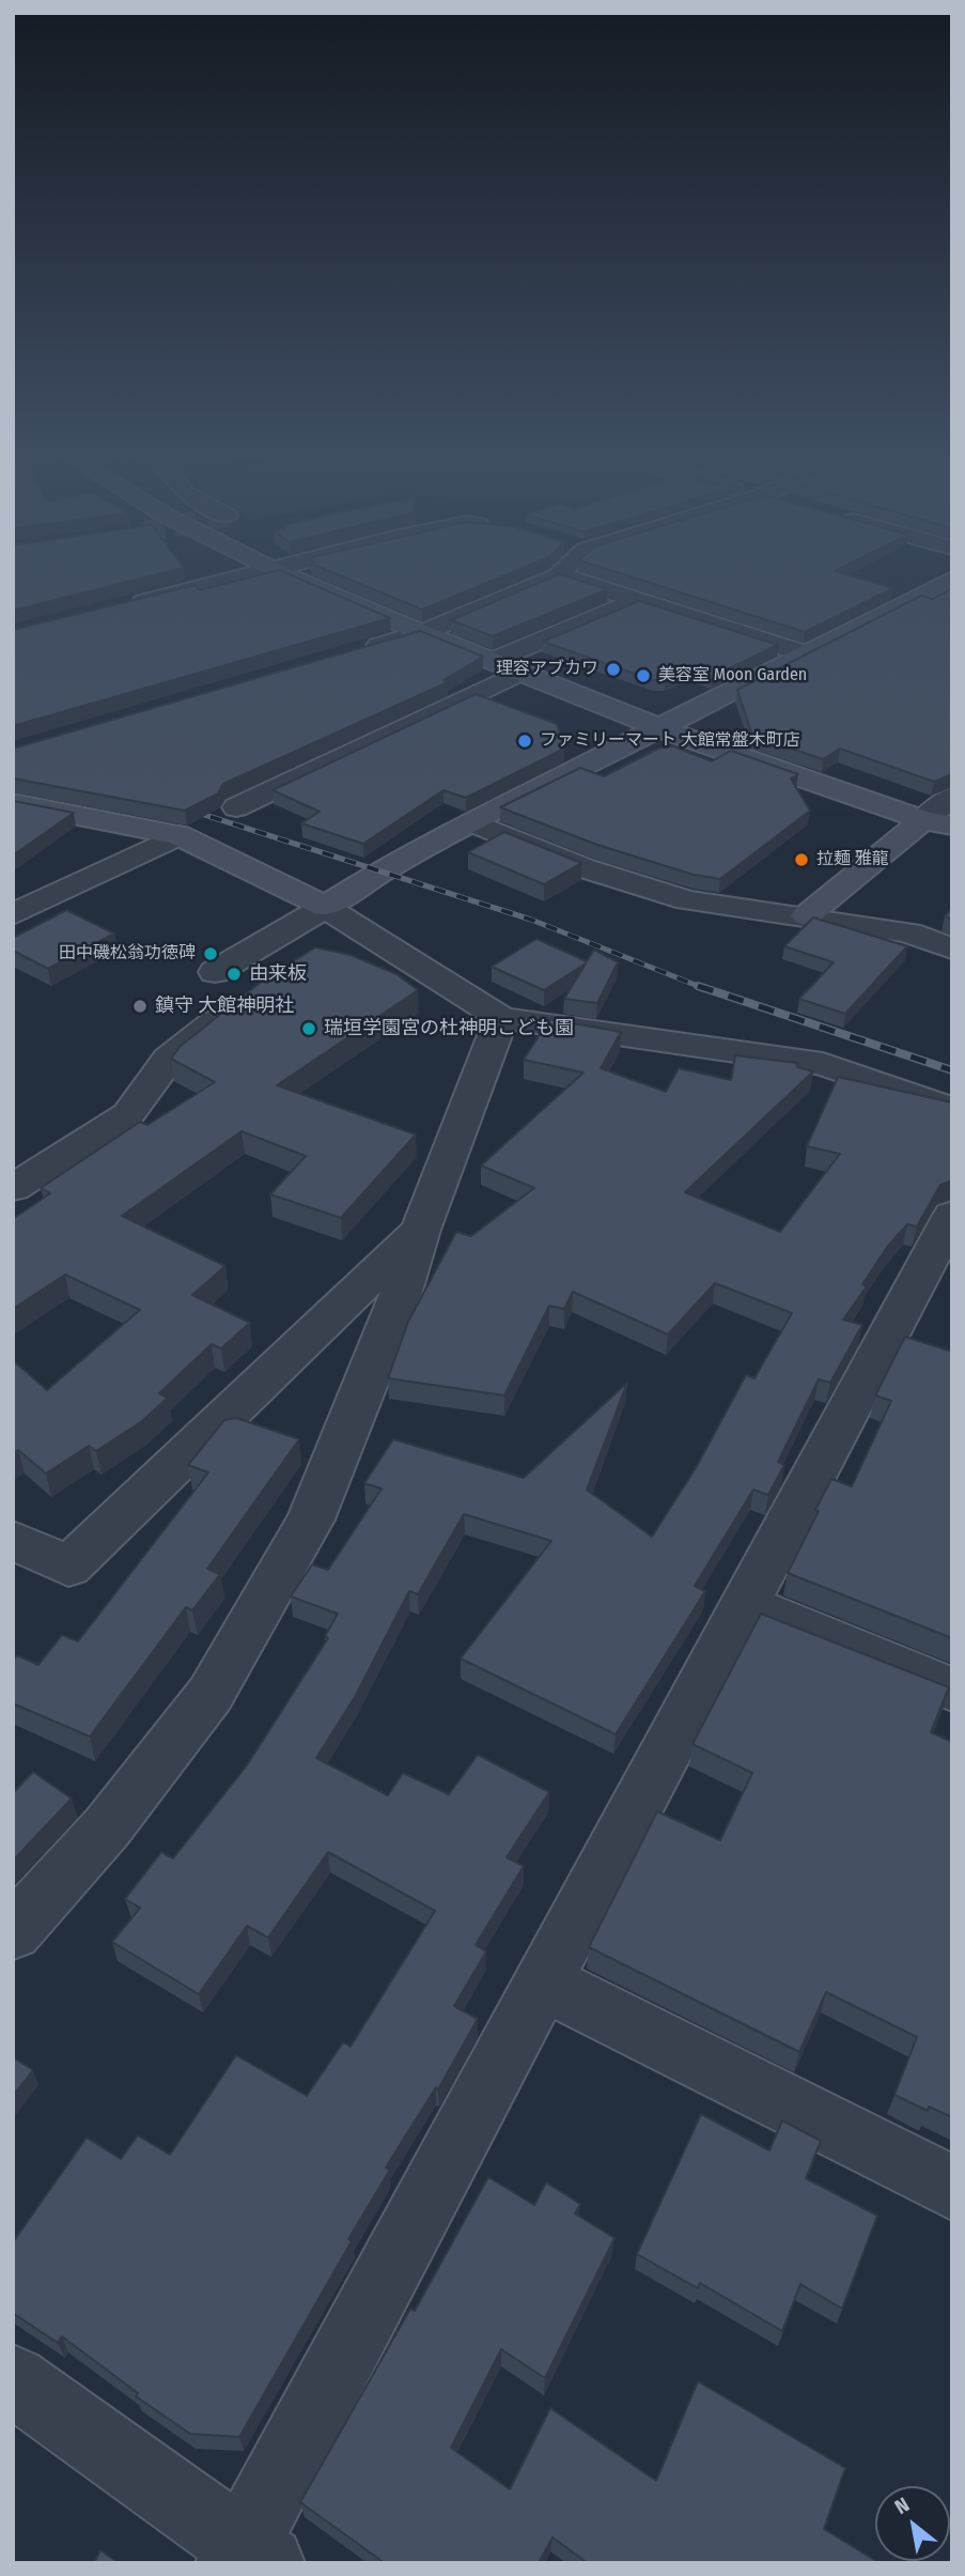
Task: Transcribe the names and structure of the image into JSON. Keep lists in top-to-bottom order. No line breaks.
{"places":["理容アブカワ","美容室 Moon Garden","ファミリーマート 大館常盤木町店","拉麺 雅龍","田中磯松翁功徳碑","由来板","鎮守 大館神明社","瑞垣学園宮の杜神明こども園"],"north":"top left"}
